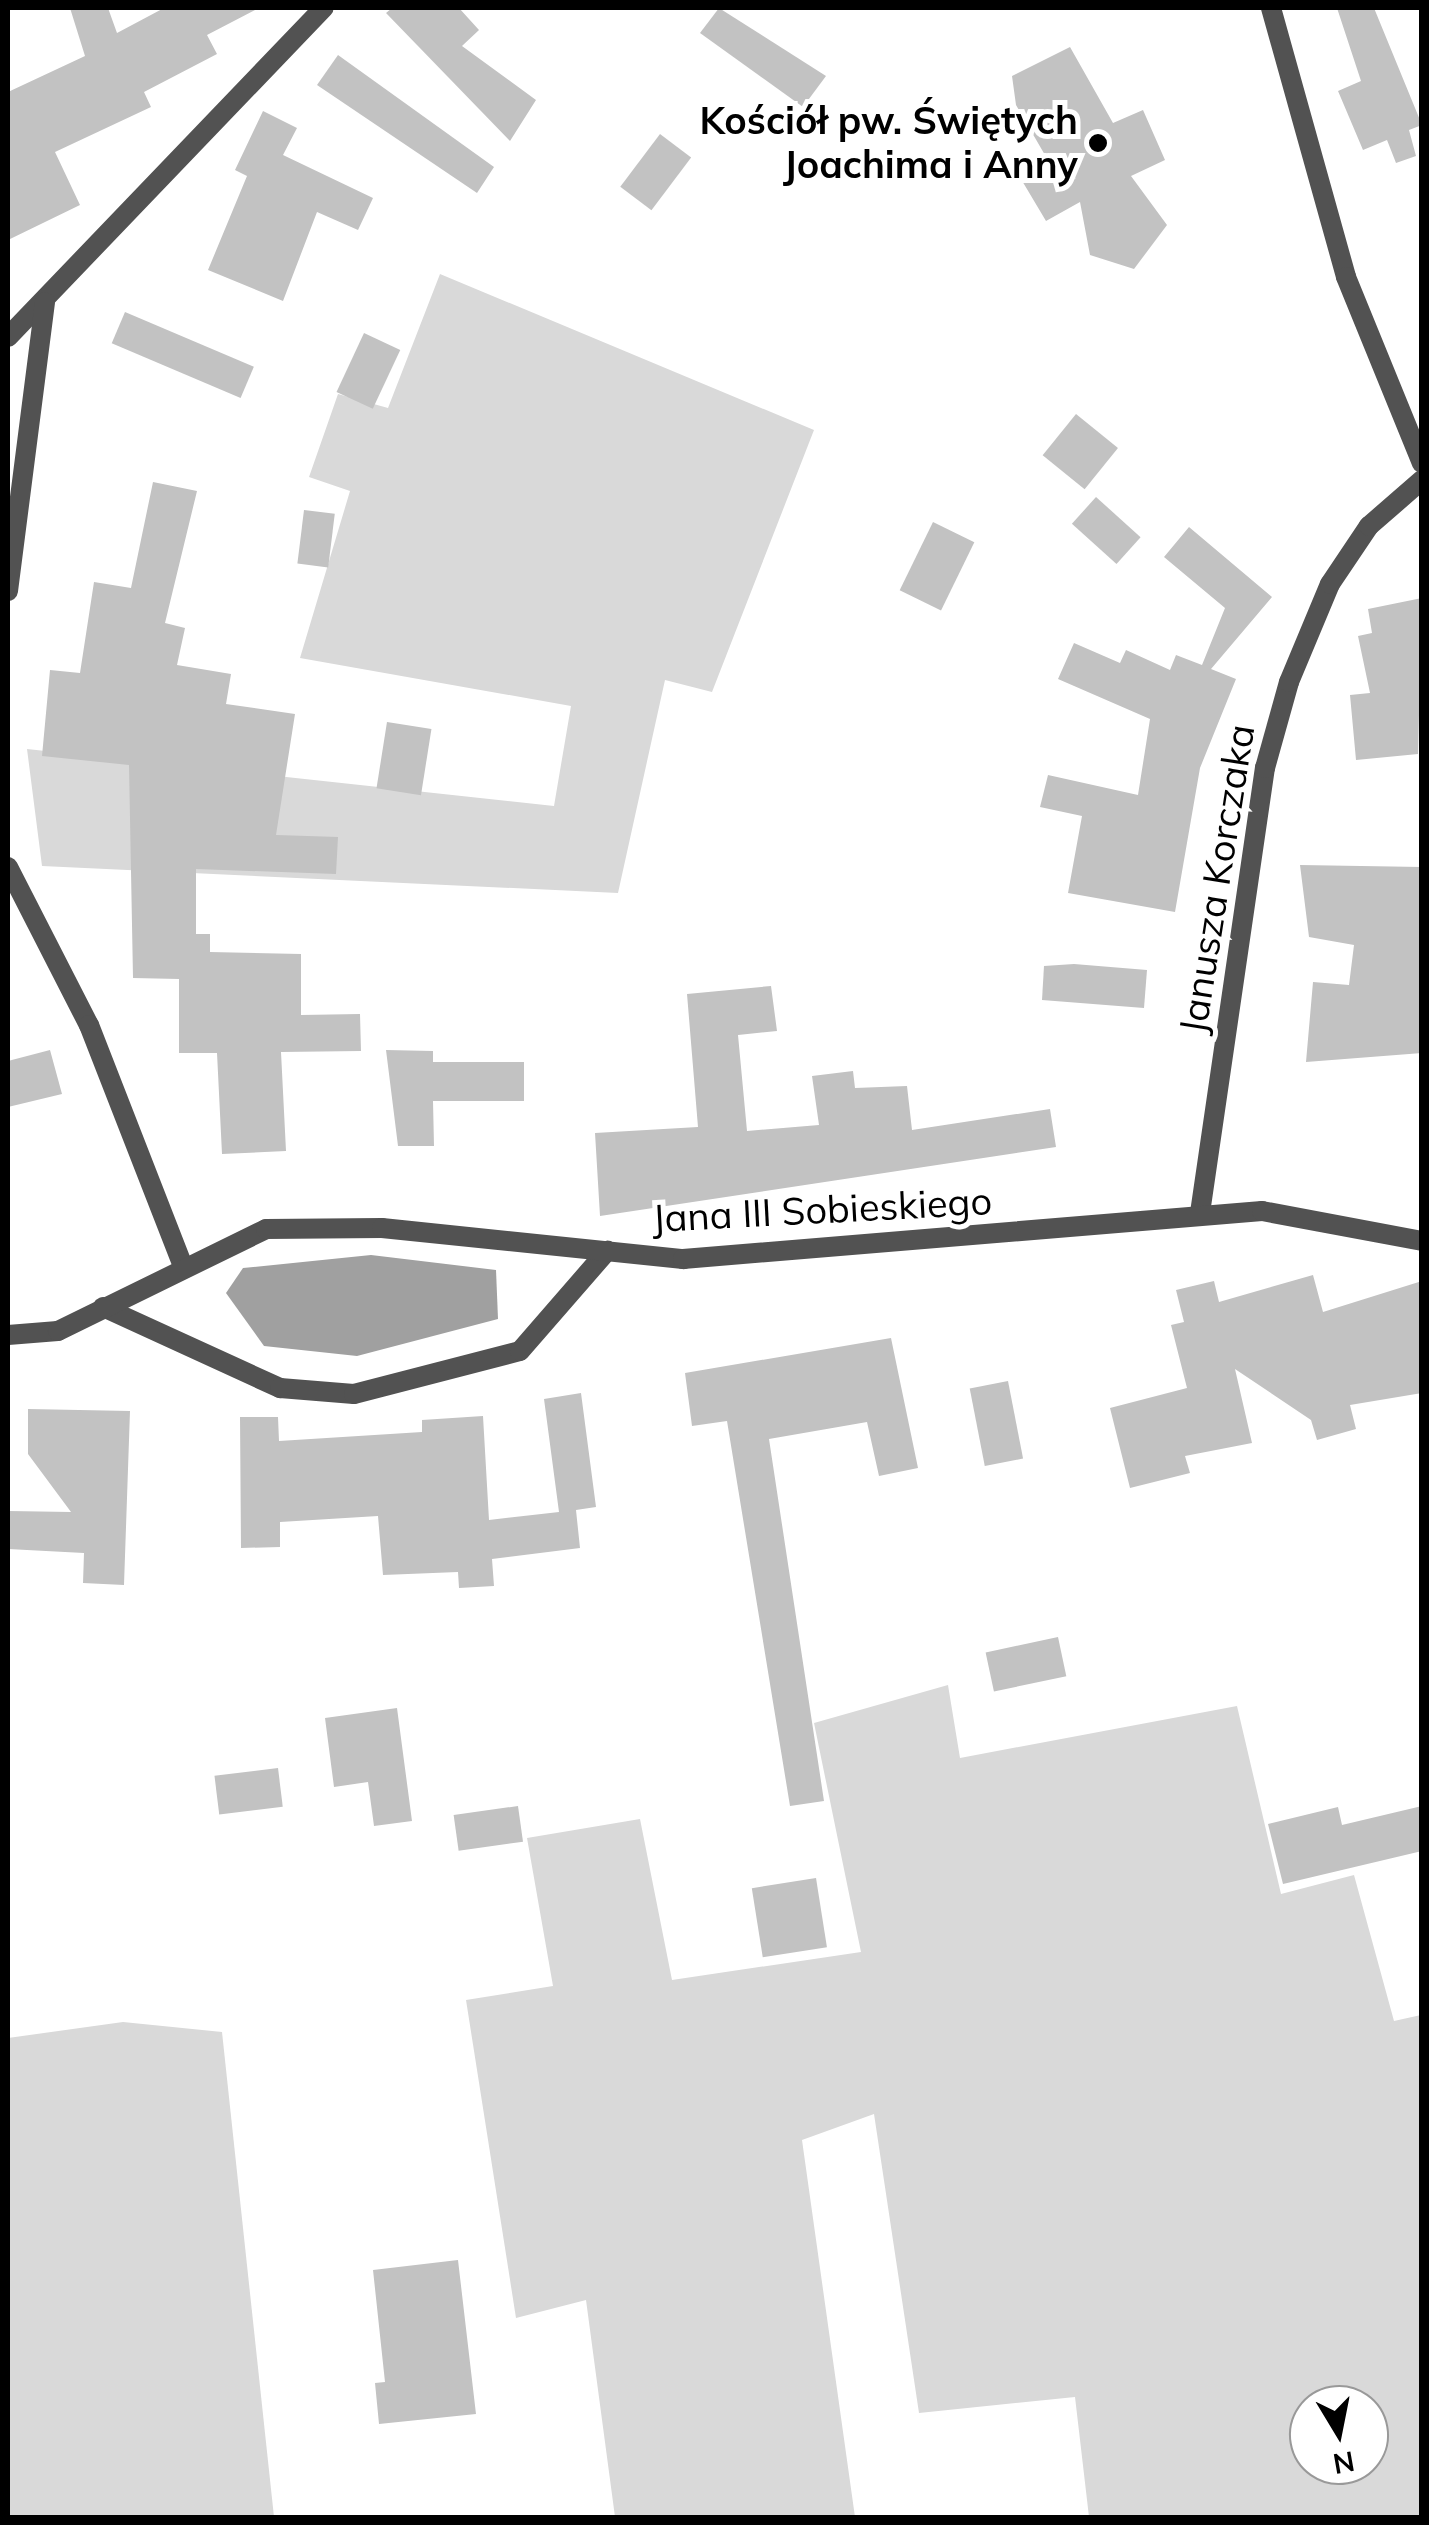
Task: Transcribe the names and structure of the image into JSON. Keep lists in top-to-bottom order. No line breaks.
{"streets":{"street":["Janusza Korczaka","Jana III Sobieskiego"]},"crossings":[["Janusza Korczaka","Jana III Sobieskiego"]],"places":["Kościół pw. Świętych Joachima i Anny"],"north":"bottom"}
